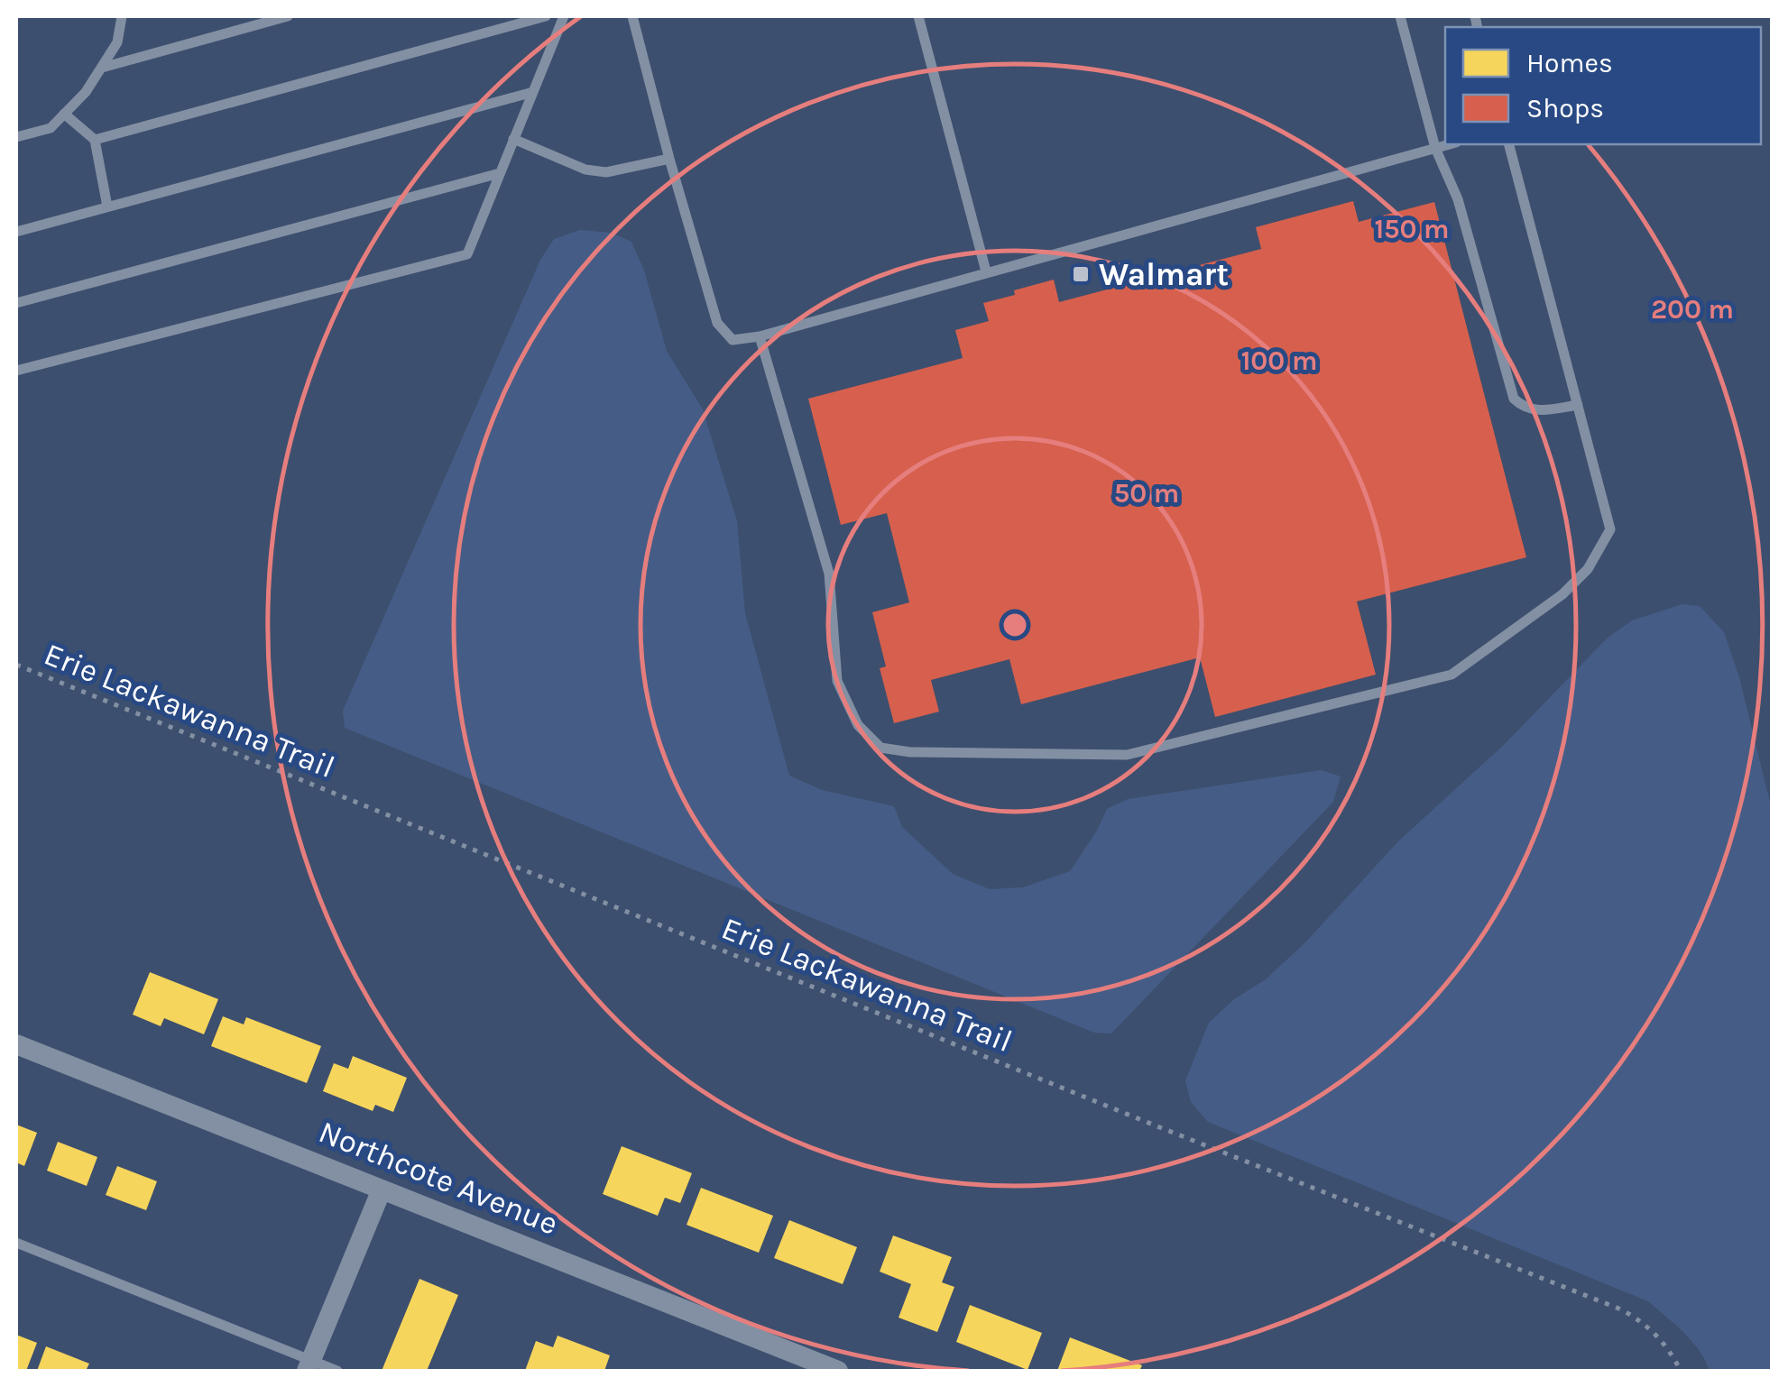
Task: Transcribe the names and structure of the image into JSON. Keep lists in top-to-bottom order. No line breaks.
{"streets":{"street":["Northcote Avenue"],"path":["Erie Lackawanna Trail"]},"places":{"transit":["Walmart"]},"legend":["Homes","Shops"],"rings":["150 m","200 m","100 m","50 m"]}
